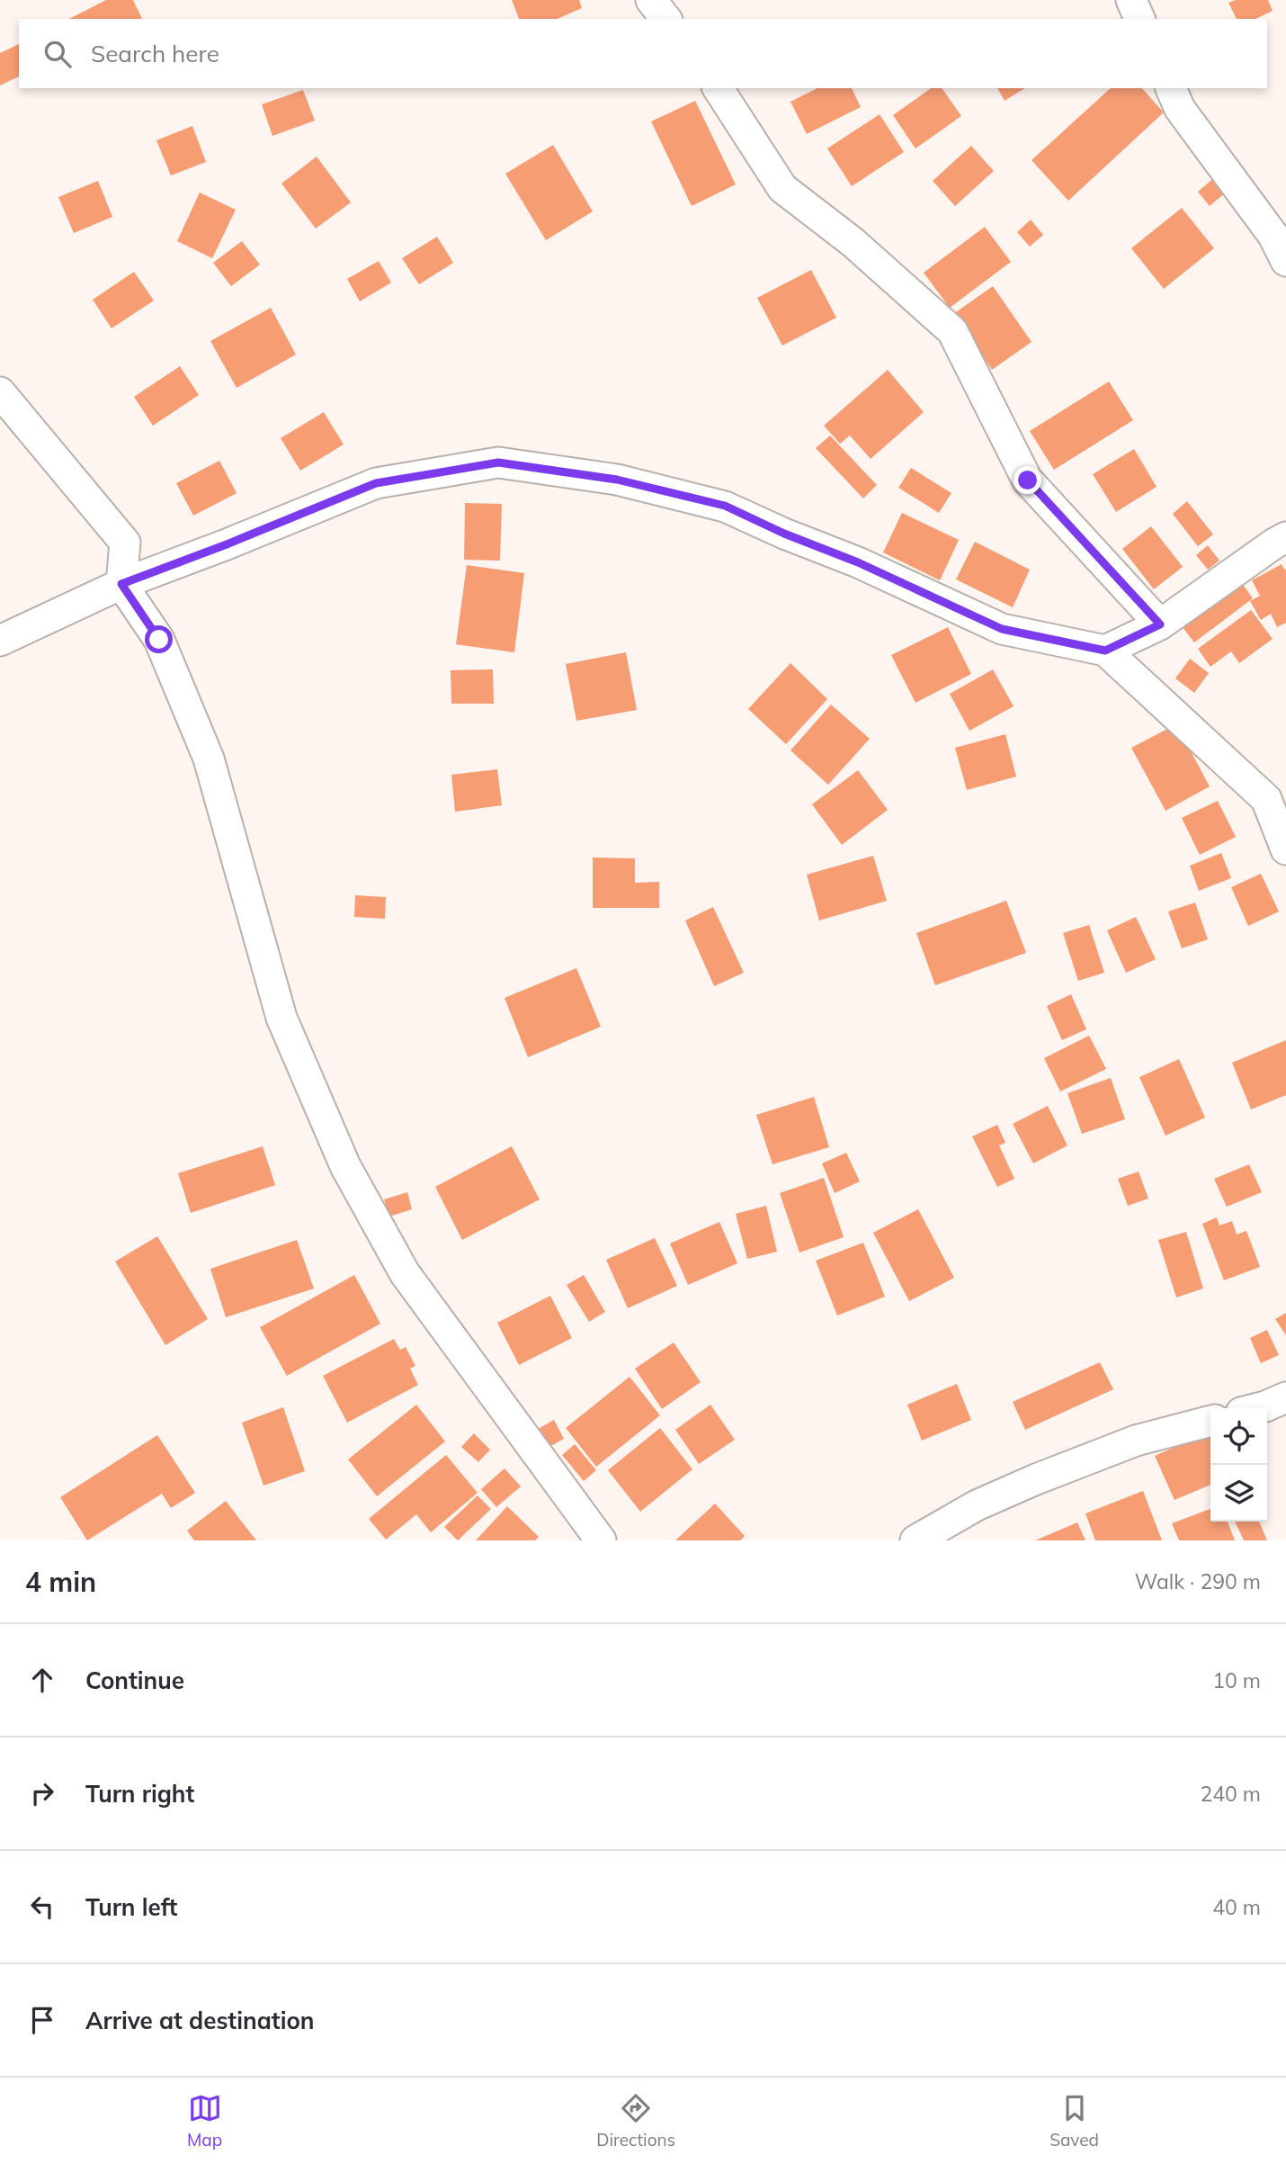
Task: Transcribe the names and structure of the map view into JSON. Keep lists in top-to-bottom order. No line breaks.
{"page":{"search":"Search here","heading":["4 min","Walk · 290 m"],"list":[["Continue","10 m"],["Turn right","240 m"],["Turn left","40 m"],"Arrive at destination"],"nav":["Map","Directions","Saved"]}}
